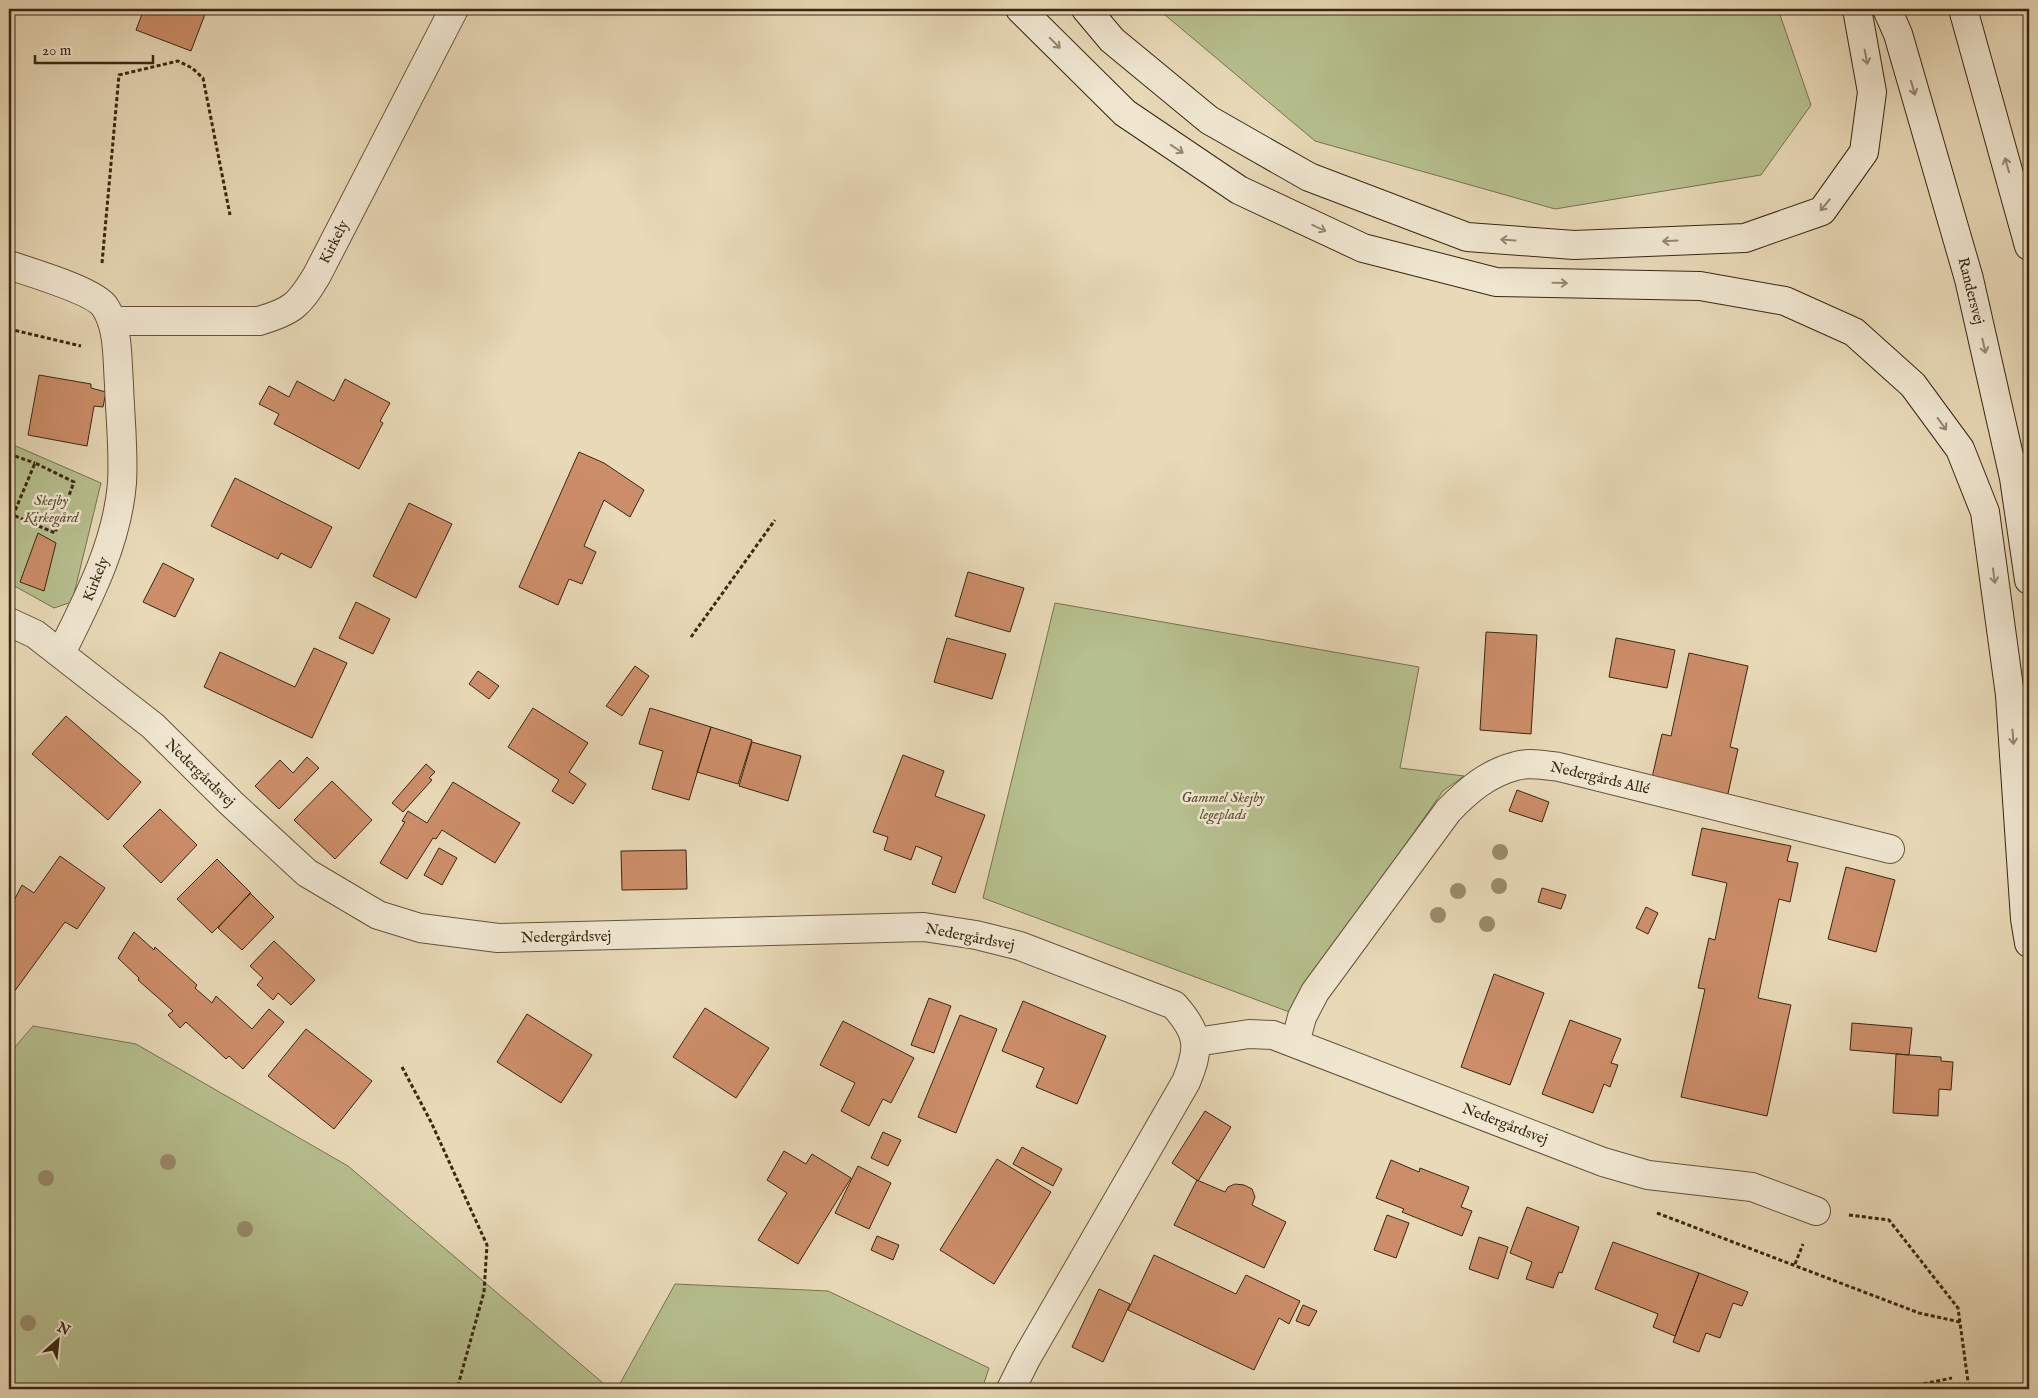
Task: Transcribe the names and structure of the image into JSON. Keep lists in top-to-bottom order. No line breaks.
{"streets":{"street":["Kirkely","Randersvej","Nedergårdsvej","Nedergårds Allé"]},"crossings":[["Kirkely","Nedergårdsvej"],["Nedergårdsvej","Nedergårds Allé"]],"parks":["Skejby Kirkegård","Gammel Skejby legeplads"],"scale_bar":"20 m","north":"top right"}
